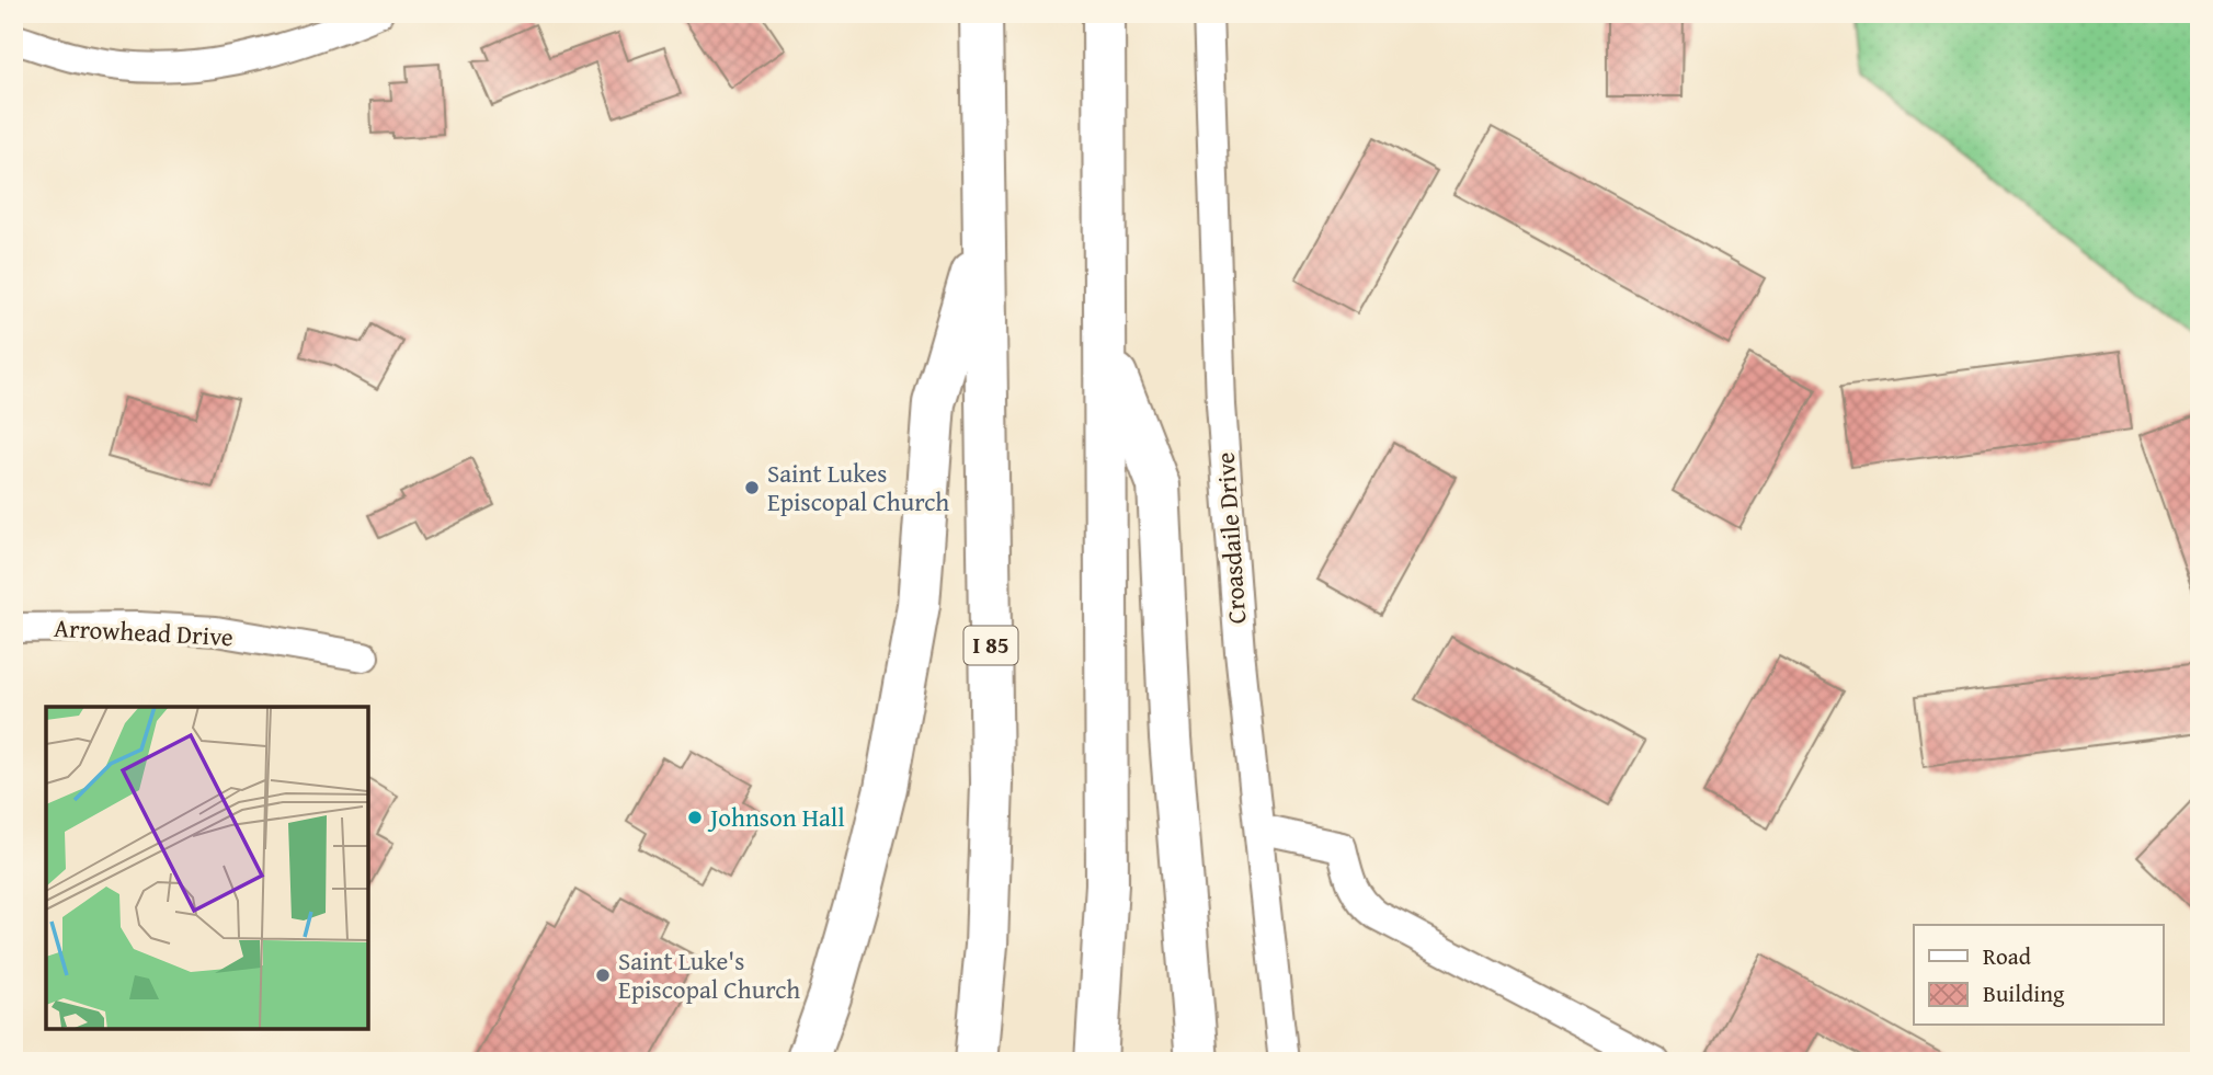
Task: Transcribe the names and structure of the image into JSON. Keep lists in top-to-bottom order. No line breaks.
{"streets":{"highway":["I 85"],"street":["Croasdaile Drive","Arrowhead Drive"]},"places":["Saint Lukes Episcopal Church","Johnson Hall","Saint Luke's Episcopal Church"],"legend":["Road","Building"]}
